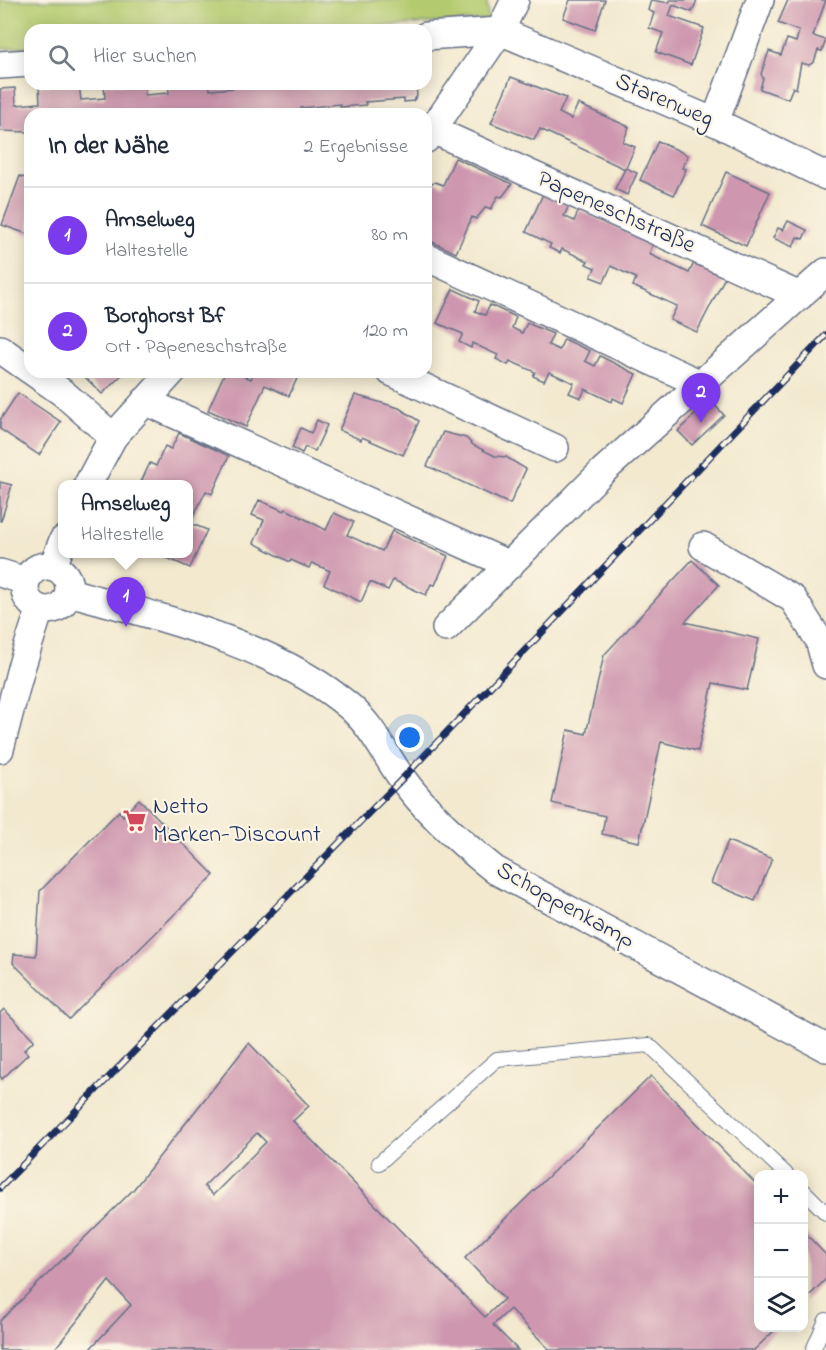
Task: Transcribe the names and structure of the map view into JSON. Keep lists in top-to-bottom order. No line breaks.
{"streets":{"street":["Starenweg","Papeneschstraße","Schoppenkamp"]},"places":{"supermarket":["Netto Marken-Discount"]},"page":{"search":"Hier suchen","heading":["In der Nähe","2 Ergebnisse"],"list":[{"mark":"1","name":"Amselweg","note":"Haltestelle","value":"80 m"},{"mark":"2","name":"Borghorst Bf","note":"Ort · Papeneschstraße","value":"120 m"}],"pins":["2","1"],"popup":["Amselweg","Haltestelle"],"map_buttons":["+","−"]}}
